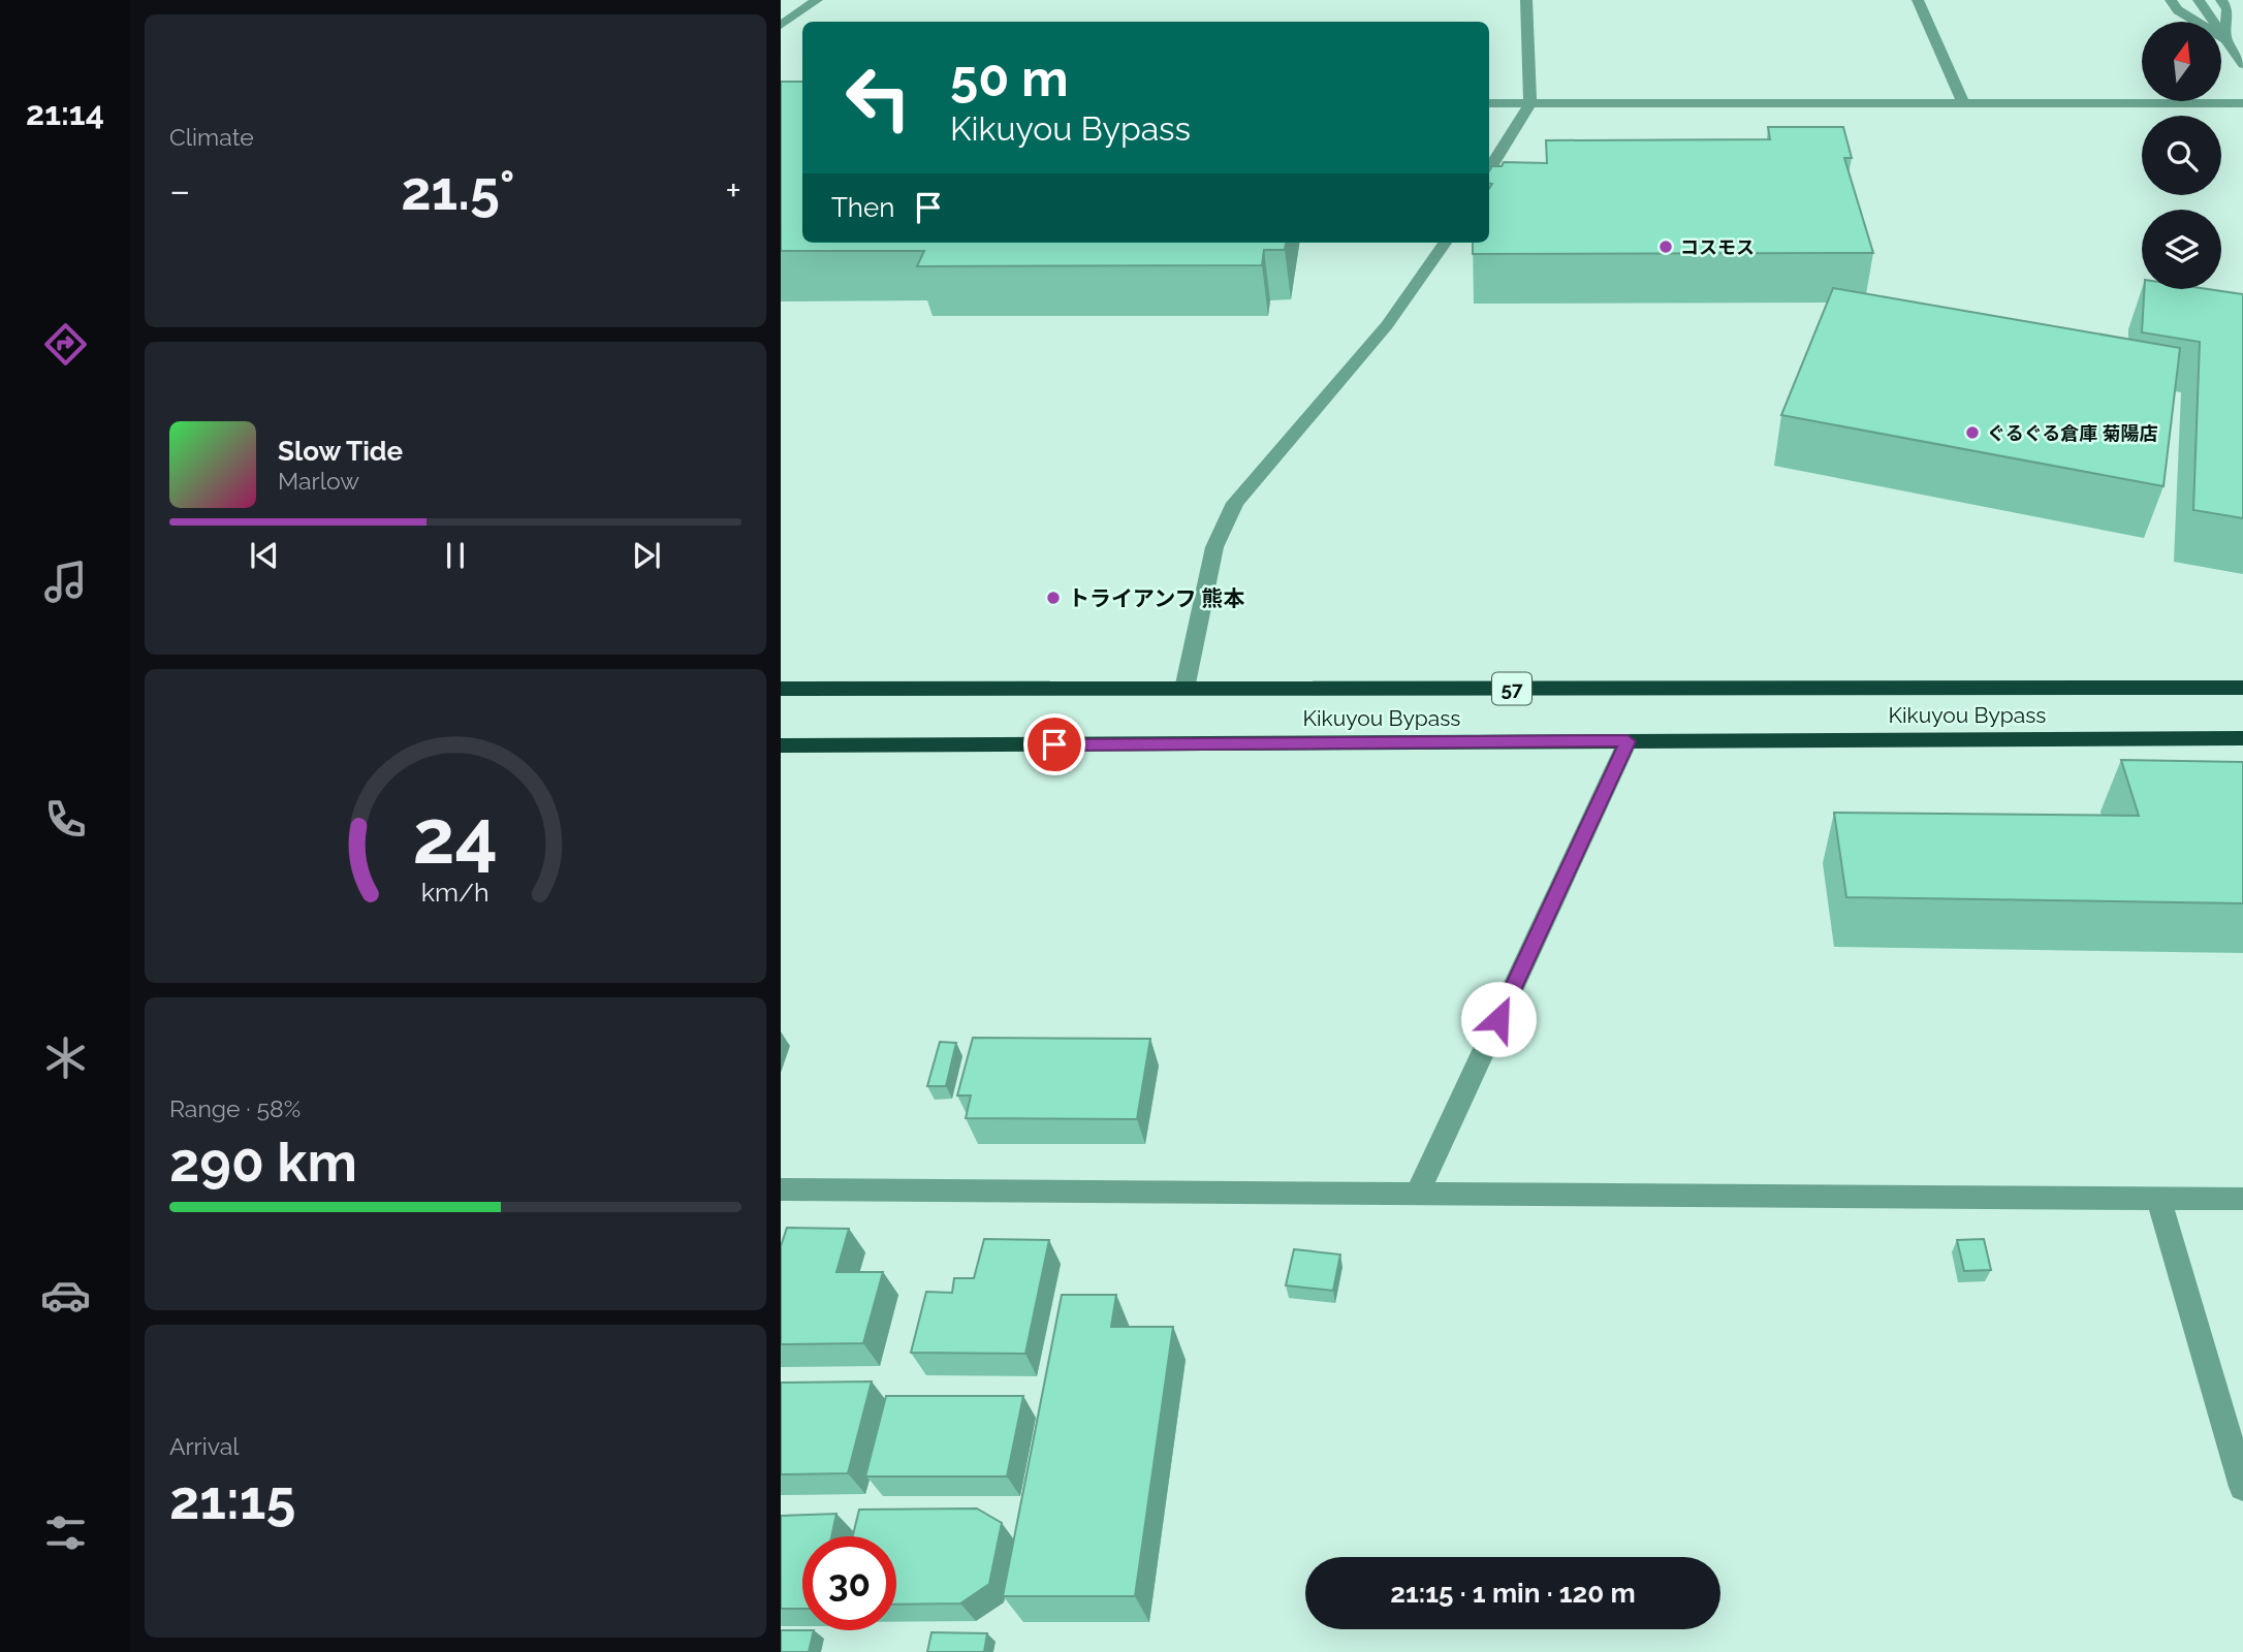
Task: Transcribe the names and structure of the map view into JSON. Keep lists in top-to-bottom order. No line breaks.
{"streets":{"highway":["57","Kikuyou Bypass"]},"places":["コスモス","ぐるぐる倉庫 菊陽店","トライアンフ 熊本"],"north":"top","page":{"tabs":"21:14","tile":["Climate",["Range · 58%","290 km"],["Arrival","21:15"]],"turn":["50 m","Kikuyou Bypass"],"heat":["−","21.5°","+"],"then":"Then","song":["Slow Tide","Marlow"],"limit":"30","trip":"21:15 · 1 min · 120 m","gauge":["24","km/h"]}}
